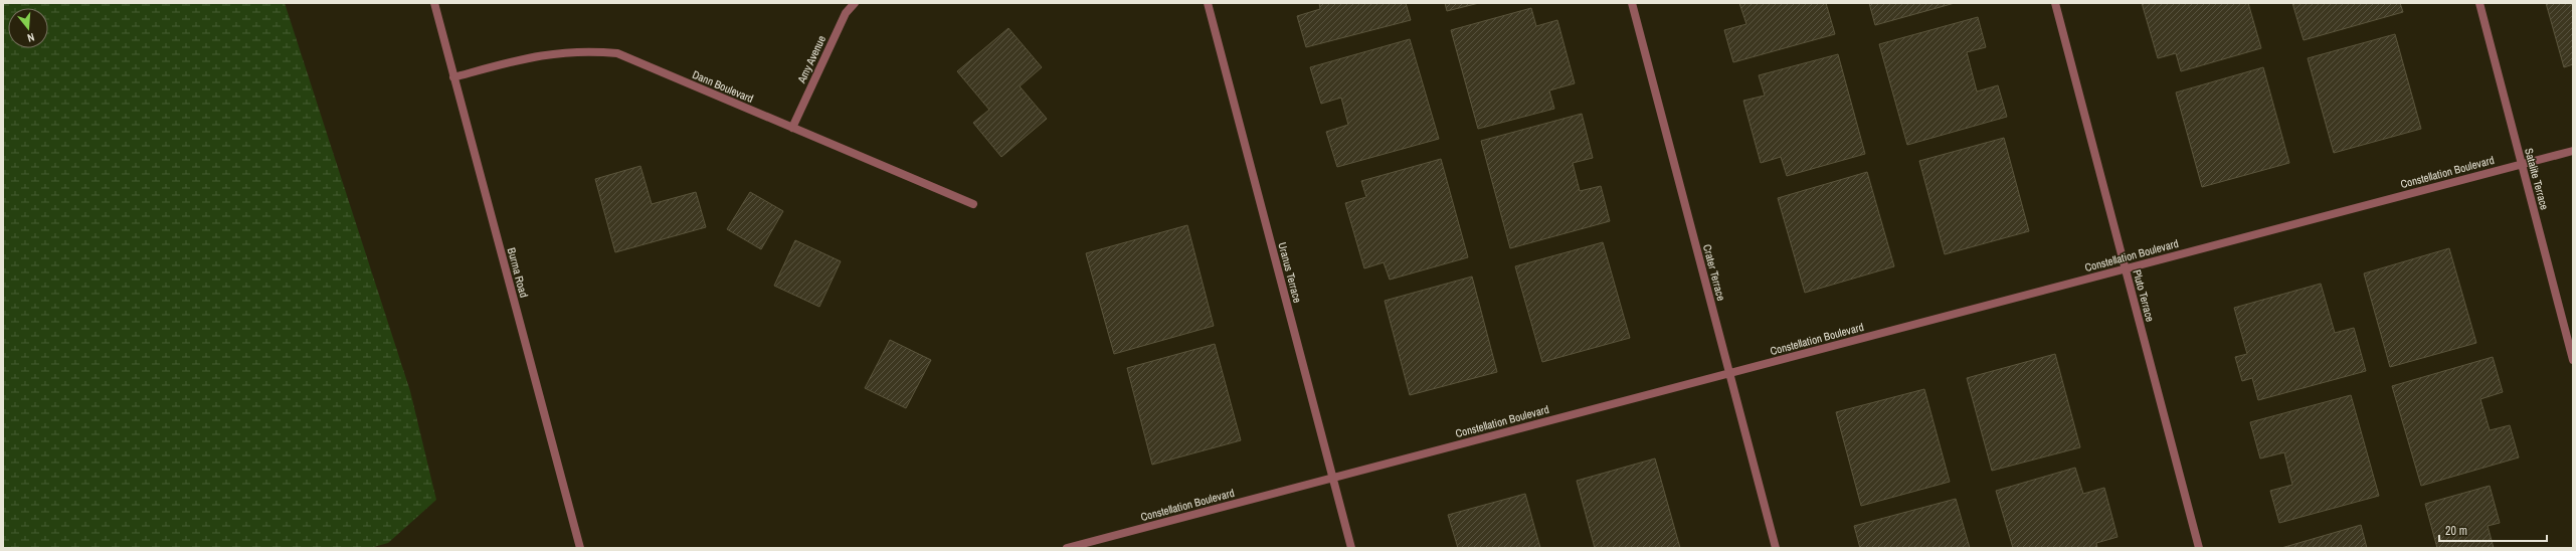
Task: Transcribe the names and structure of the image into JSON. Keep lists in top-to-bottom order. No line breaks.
{"streets":{"street":["Amy Avenue","Dann Boulevard","Constellation Boulevard","Satalite Terrace","Burma Road","Uranus Terrace","Crater Terrace","Pluto Terrace"]},"crossings":[["Amy Avenue","Dann Boulevard"],["Dann Boulevard","Burma Road"],["Constellation Boulevard","Satalite Terrace"],["Constellation Boulevard","Uranus Terrace"],["Constellation Boulevard","Crater Terrace"],["Constellation Boulevard","Pluto Terrace"]],"scale_bar":"20 m","north":"bottom"}
